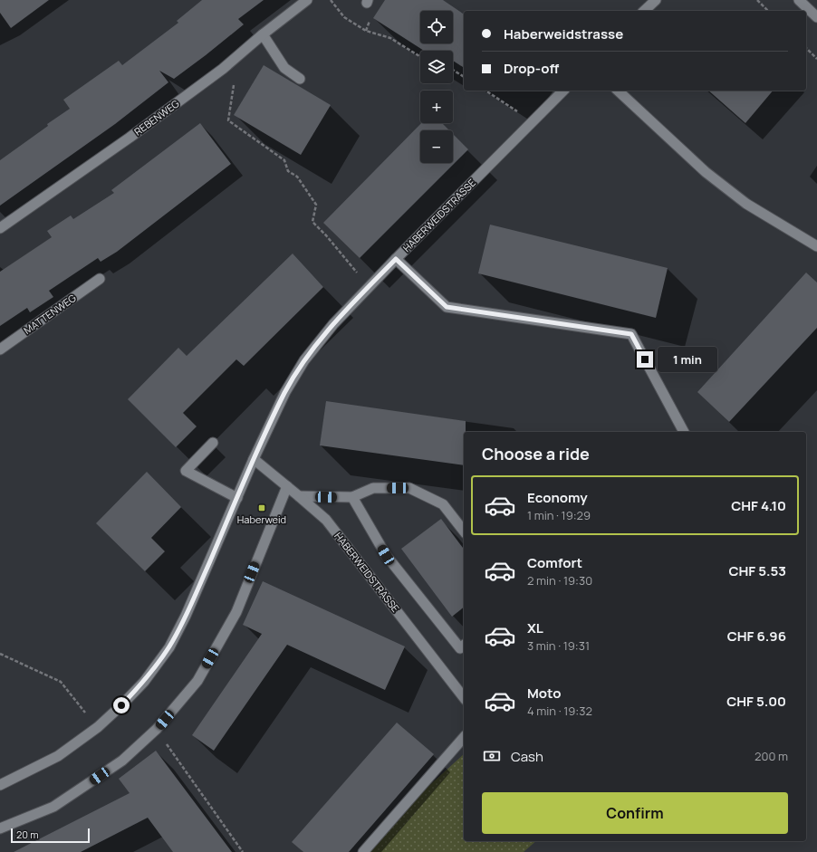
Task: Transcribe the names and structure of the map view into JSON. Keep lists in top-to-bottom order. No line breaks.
{"streets":{"street":["REBENWEG","HABERWEIDSTRASSE","MATTENWEG"]},"places":{"transit":["Haberweid"]},"scale_bar":"20 m","page":{"map_buttons":["+","−"],"banner":["Haberweidstrasse","Drop-off"],"bubble":"1 min","heading":"Choose a ride","list":[{"name":"Economy","note":"1 min · 19:29","value":"CHF 4.10"},{"name":"Comfort","note":"2 min · 19:30","value":"CHF 5.53"},{"name":"XL","note":"3 min · 19:31","value":"CHF 6.96"},{"name":"Moto","note":"4 min · 19:32","value":"CHF 5.00"}],"pay":["Cash","200 m"],"buttons":"Confirm","scale":"20 m"}}
